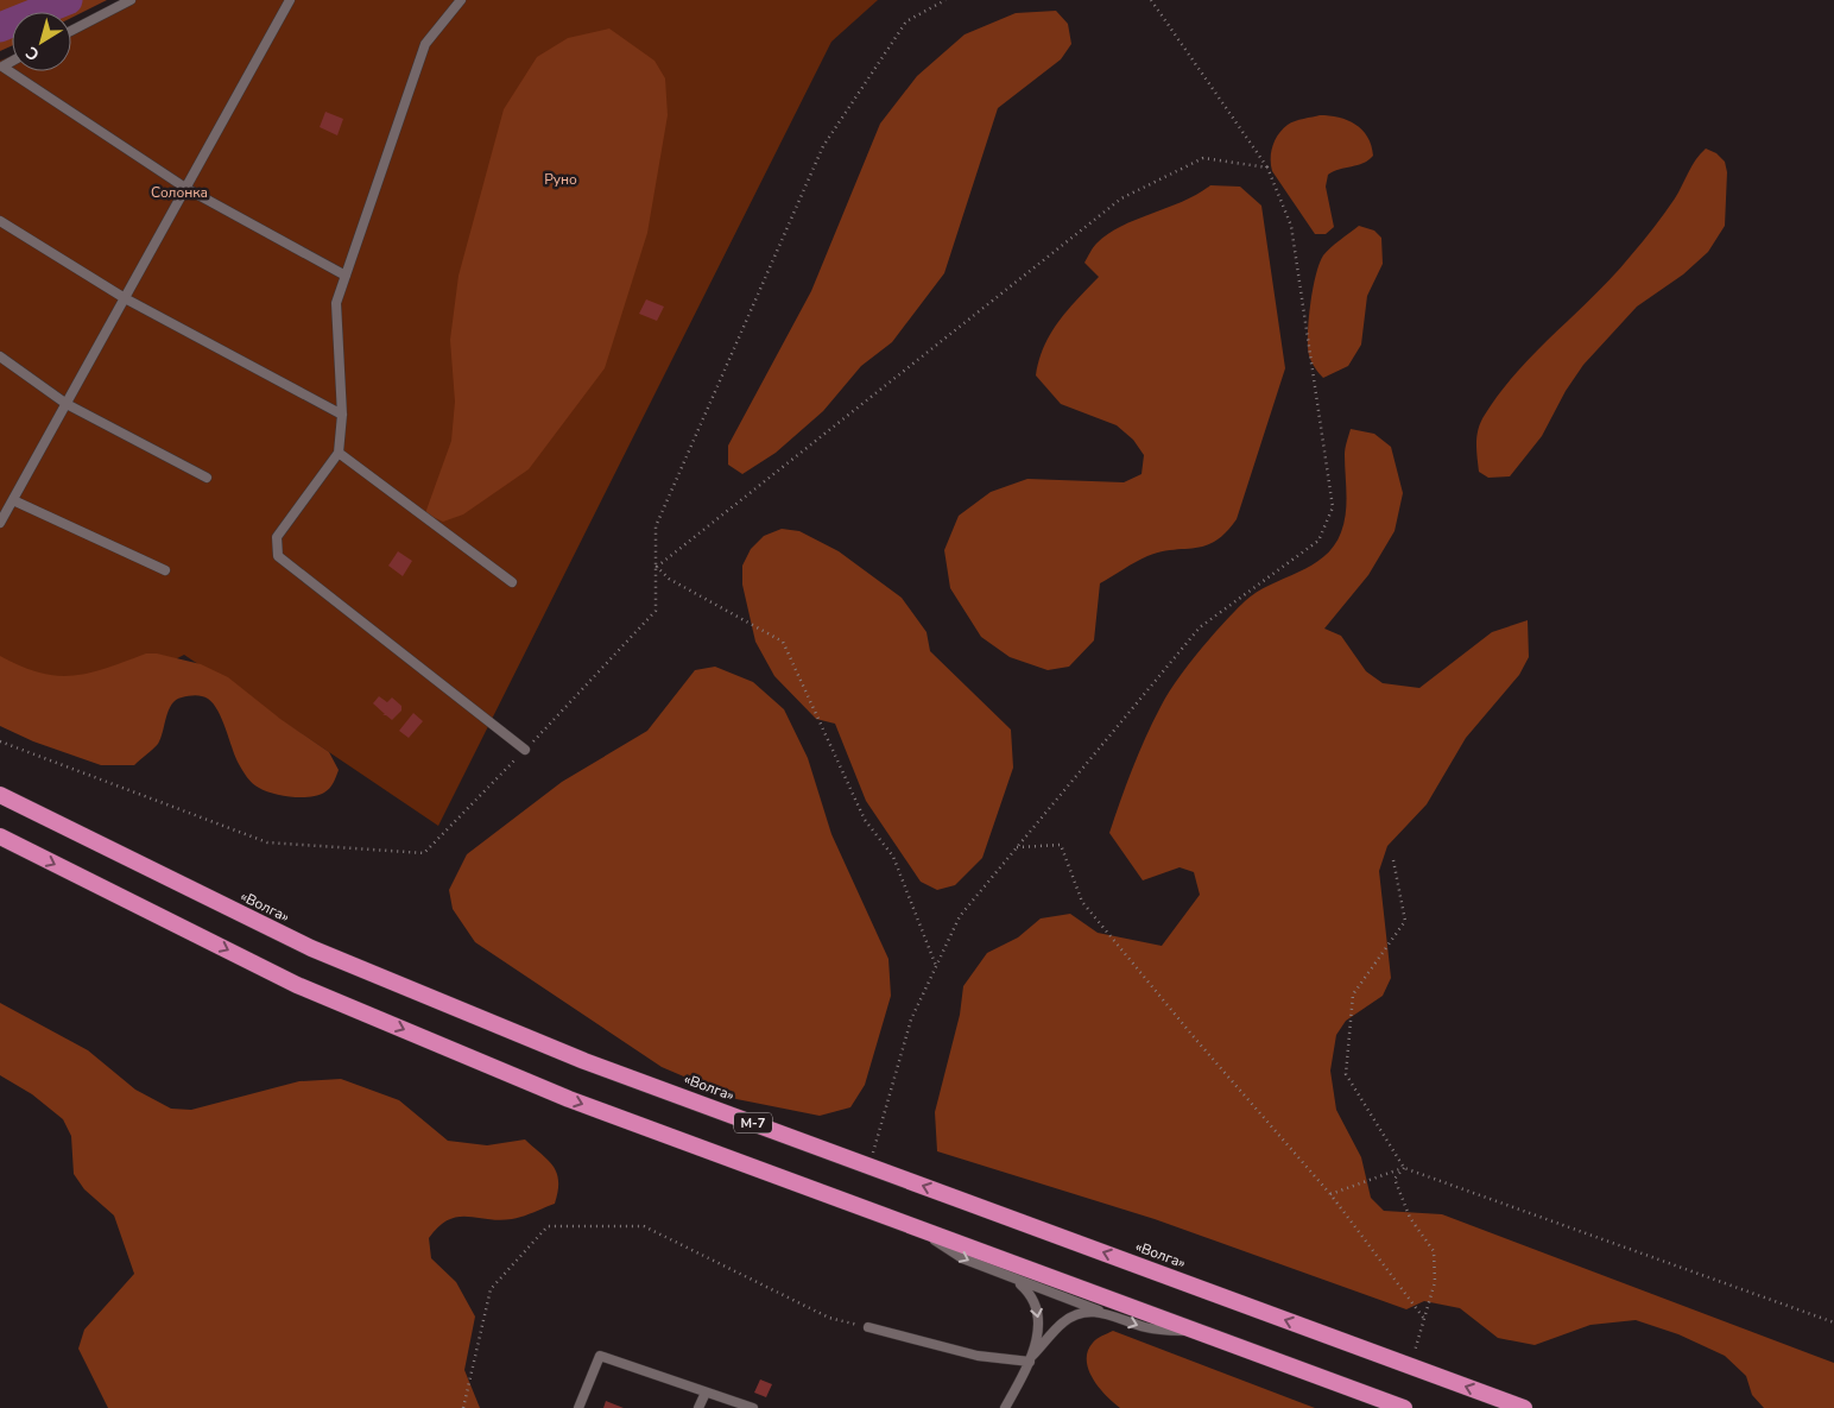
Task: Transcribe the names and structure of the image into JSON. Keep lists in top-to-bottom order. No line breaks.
{"streets":{"highway":["«Волга»","М-7"]},"parks":["Руно","Солонка"],"north":"bottom left"}
